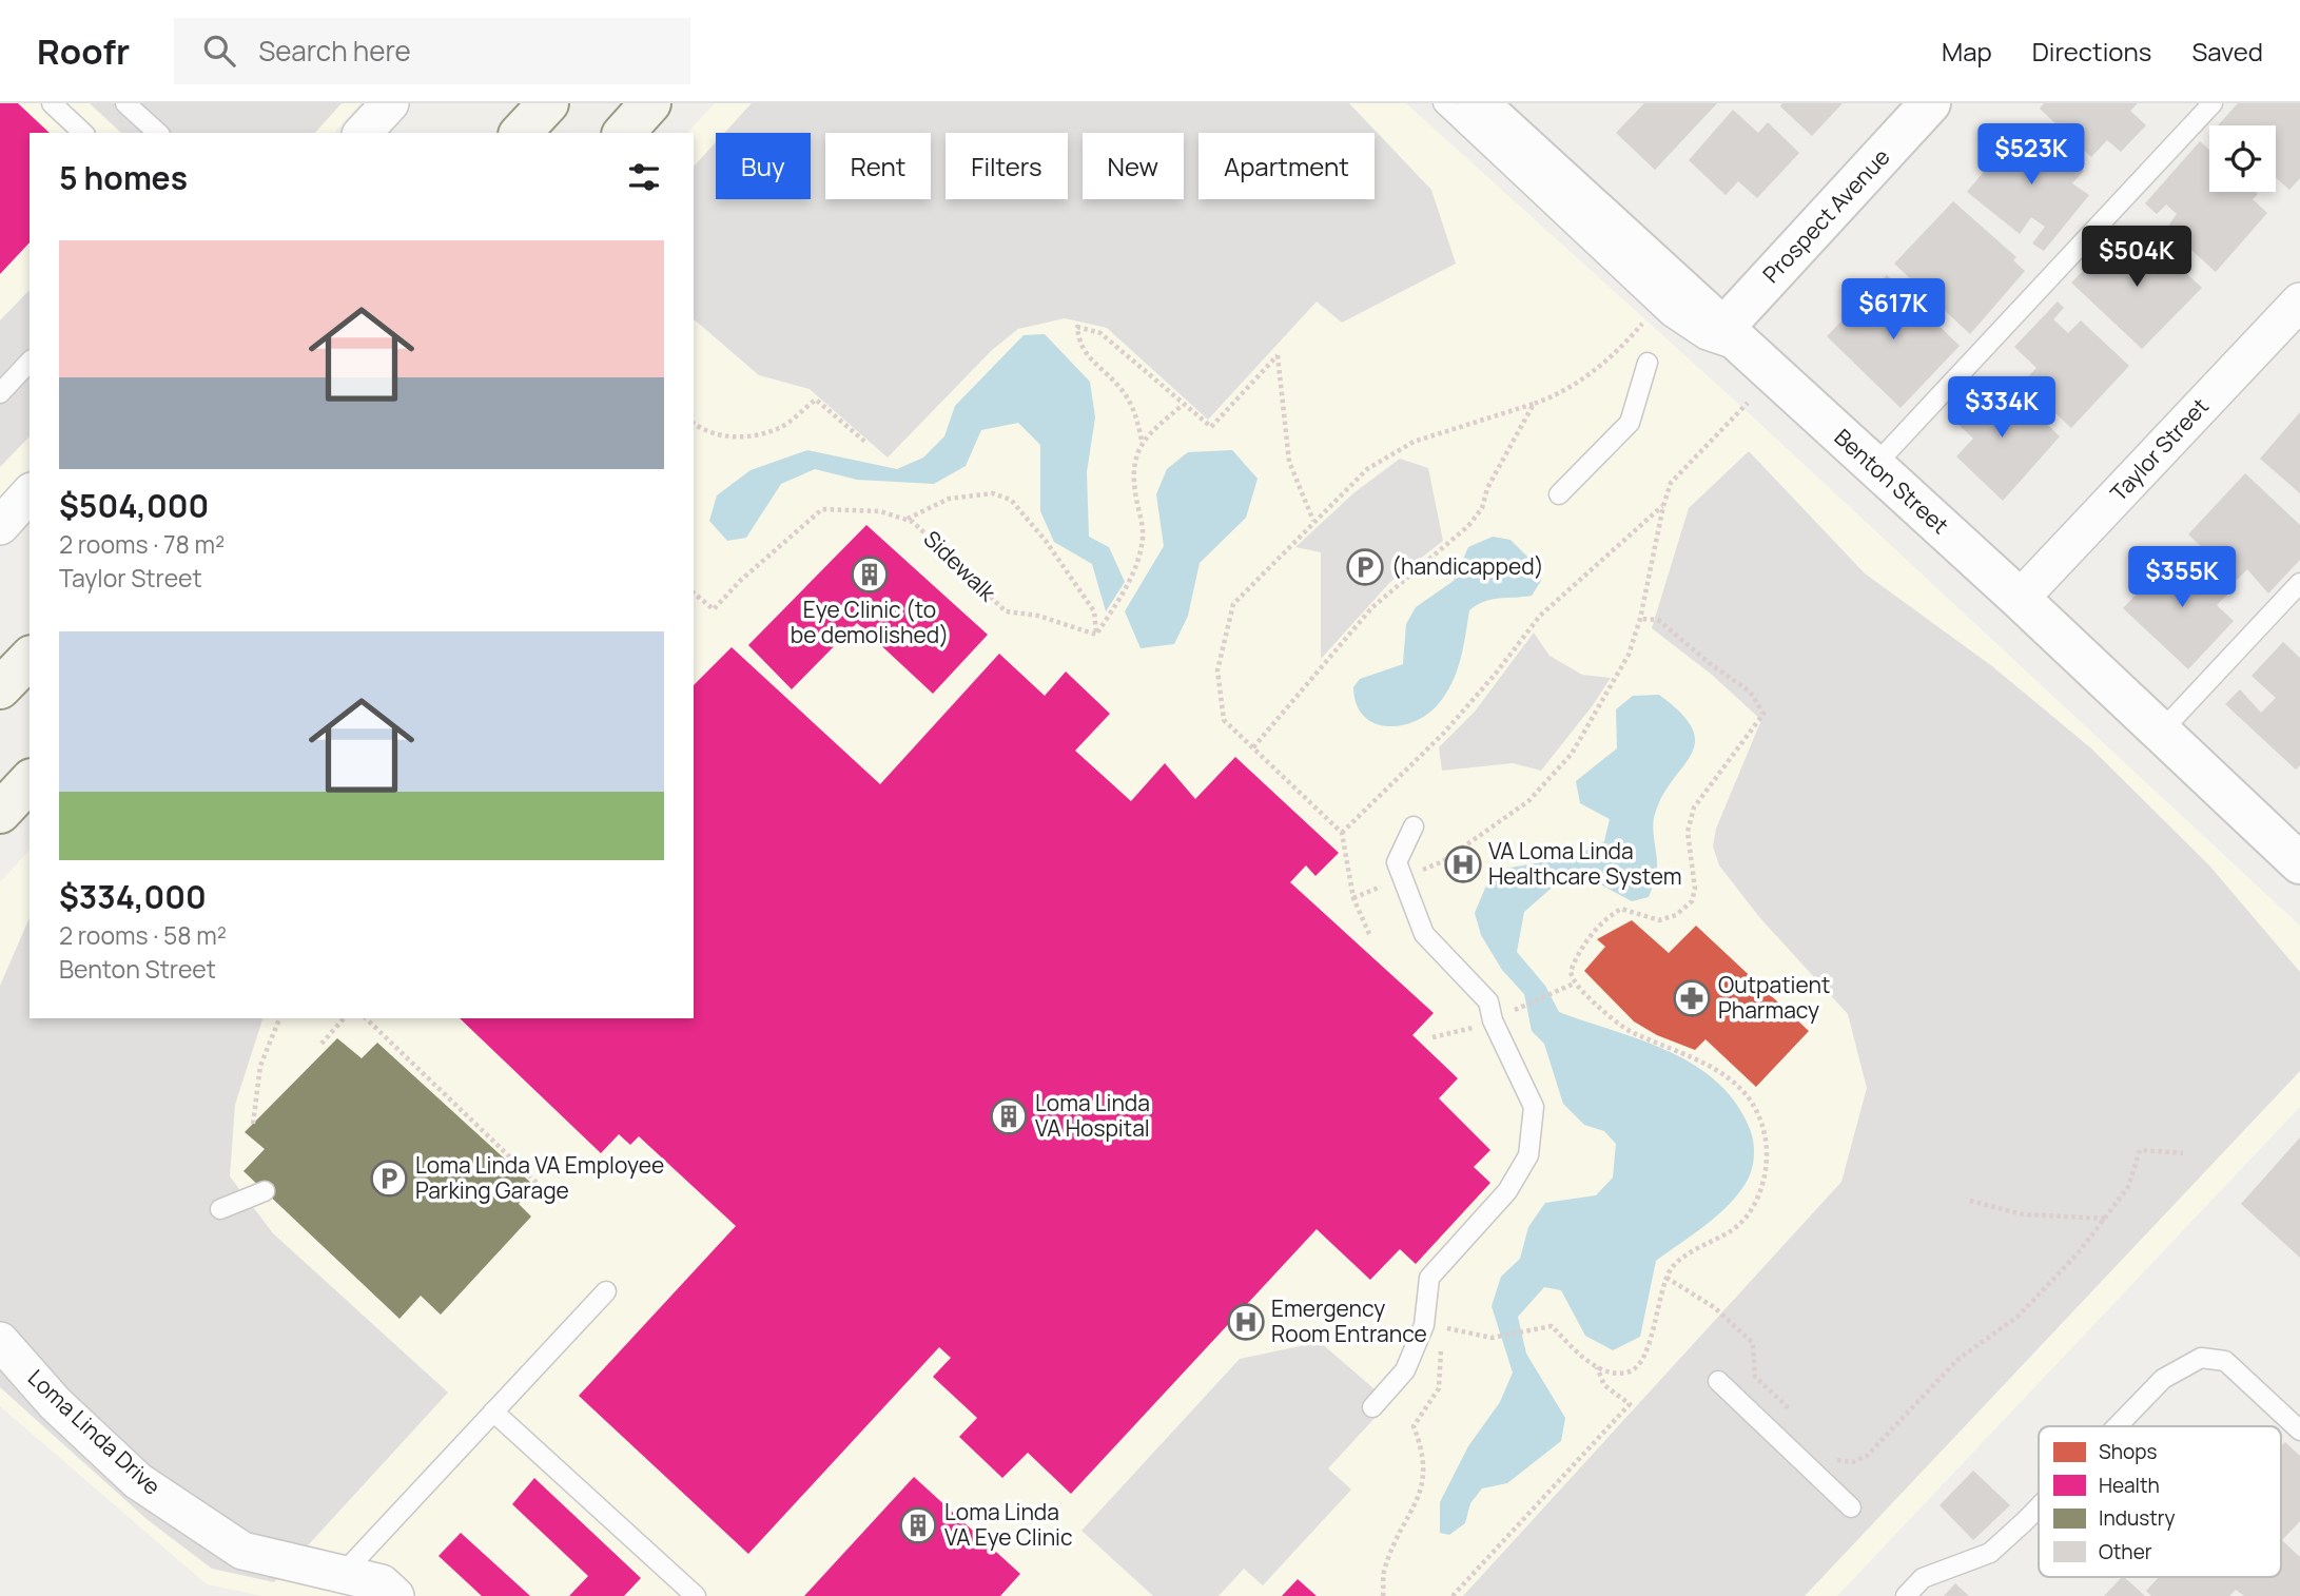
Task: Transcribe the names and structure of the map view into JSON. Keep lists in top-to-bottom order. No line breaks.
{"streets":{"street":["Prospect Avenue","Taylor Street","Benton Street","Loma Linda Drive"],"path":["Sidewalk"]},"crossings":[["Prospect Avenue","Benton Street"],["Taylor Street","Benton Street"]],"places":{"parking":["(handicapped)","Loma Linda VA Employee Parking Garage"],"building":["Eye Clinic (to be demolished)","Loma Linda VA Hospital","Loma Linda VA Eye Clinic"],"hospital":["VA Loma Linda Healthcare System","Emergency Room Entrance"],"pharmacy":["Outpatient Pharmacy"]},"legend":["Shops","Health","Industry","Other"],"page":{"header":"Roofr","search":"Search here","nav":["Map","Directions","Saved"],"price":["$523K","$504K","$617K","$334K","$355K"],"chip":["Buy","Rent","Filters","New","Apartment"],"heading":"5 homes","list":[{"name":"$504,000","note":"2 rooms · 78 m² · Taylor Street"},{"name":"$334,000","note":"2 rooms · 58 m² · Benton Street"}]}}
